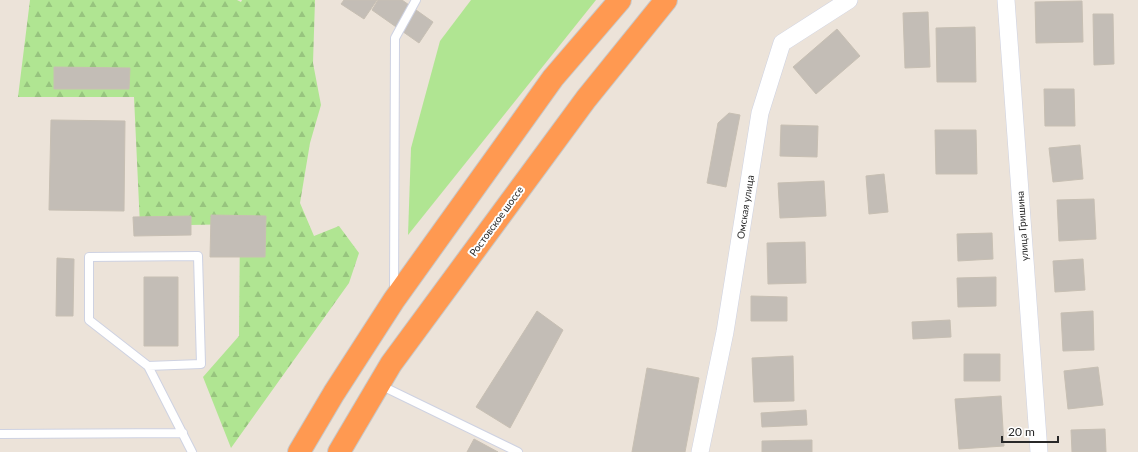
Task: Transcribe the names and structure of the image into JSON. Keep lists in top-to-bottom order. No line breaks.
{"streets":{"highway":["Ростовское шоссе"],"street":["Омская улица","улица Гришина"]},"scale_bar":"20 m"}
